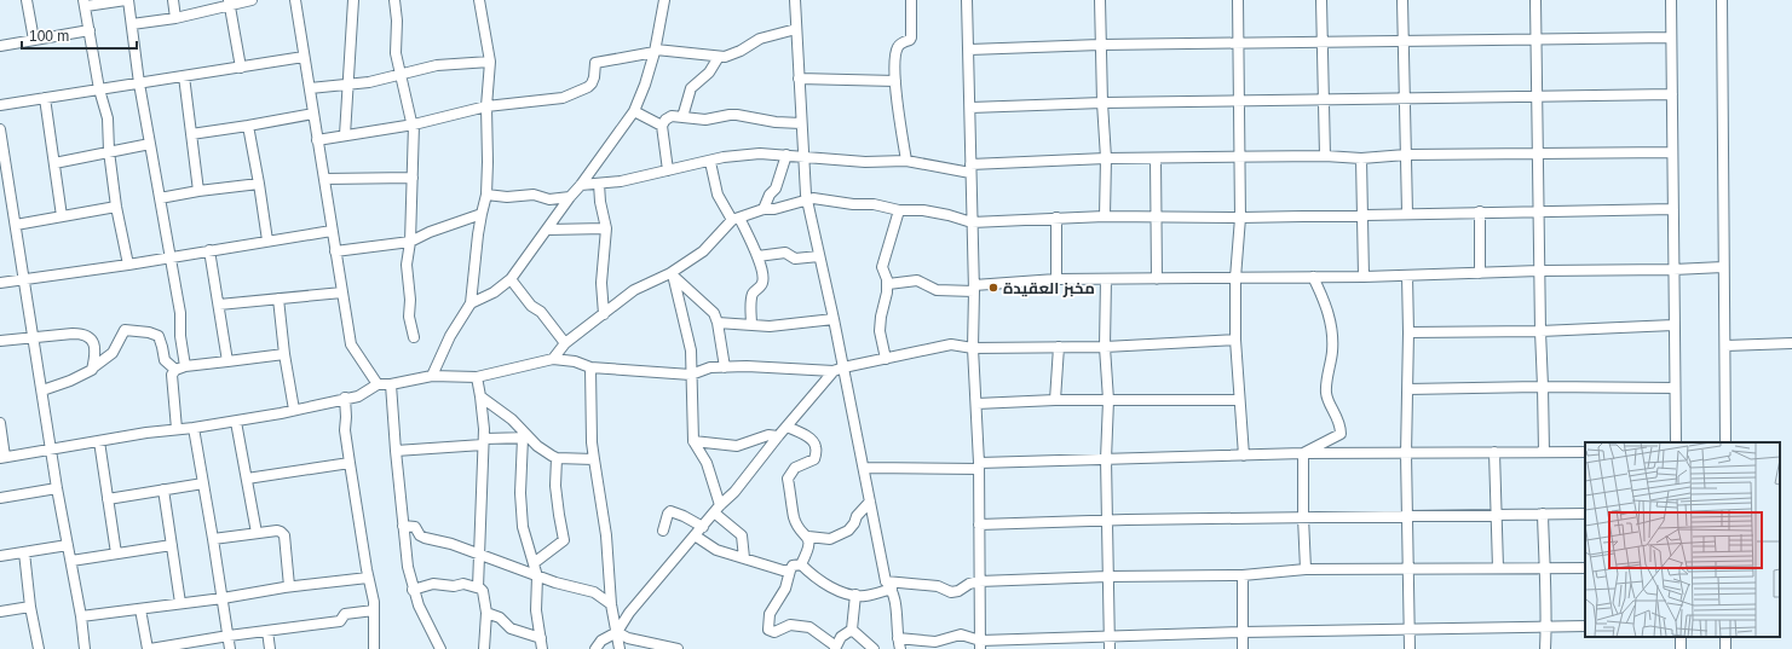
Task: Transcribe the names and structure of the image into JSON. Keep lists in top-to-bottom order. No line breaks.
{"places":["مخبز العقيدة"],"scale_bar":"100 m"}
